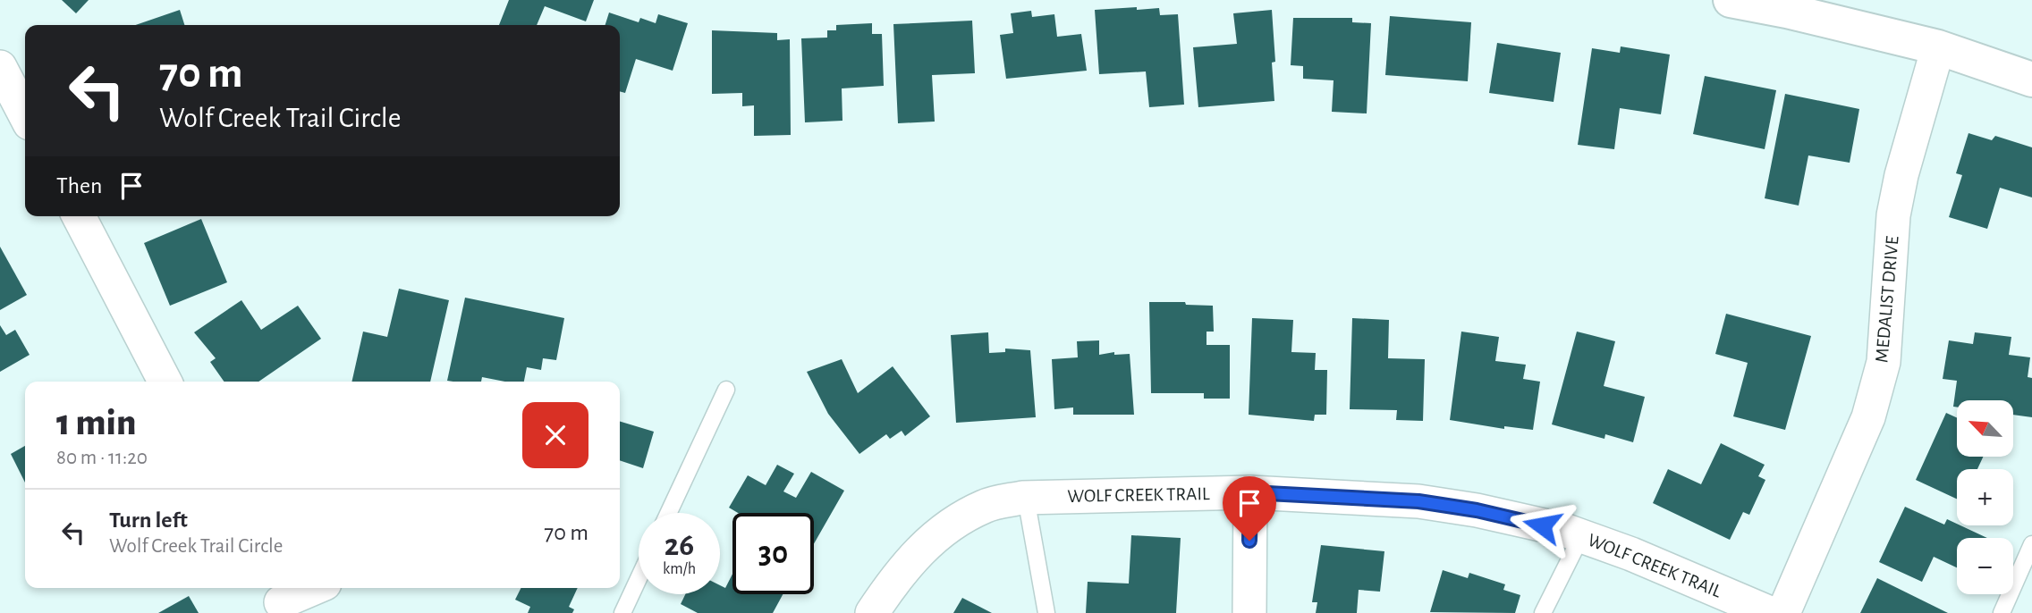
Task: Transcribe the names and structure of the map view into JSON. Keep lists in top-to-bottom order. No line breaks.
{"streets":{"street":["MEDALIST DRIVE","WOLF CREEK TRAIL"]},"north":"top left","page":{"turn":["70 m","Wolf Creek Trail Circle"],"then":"Then","heading":["1 min","80 m · 11:20"],"map_buttons":["+","−"],"list":[{"name":"Turn left","note":"Wolf Creek Trail Circle","value":"70 m"}],"speed":"26 km/h","limit":"30"}}
